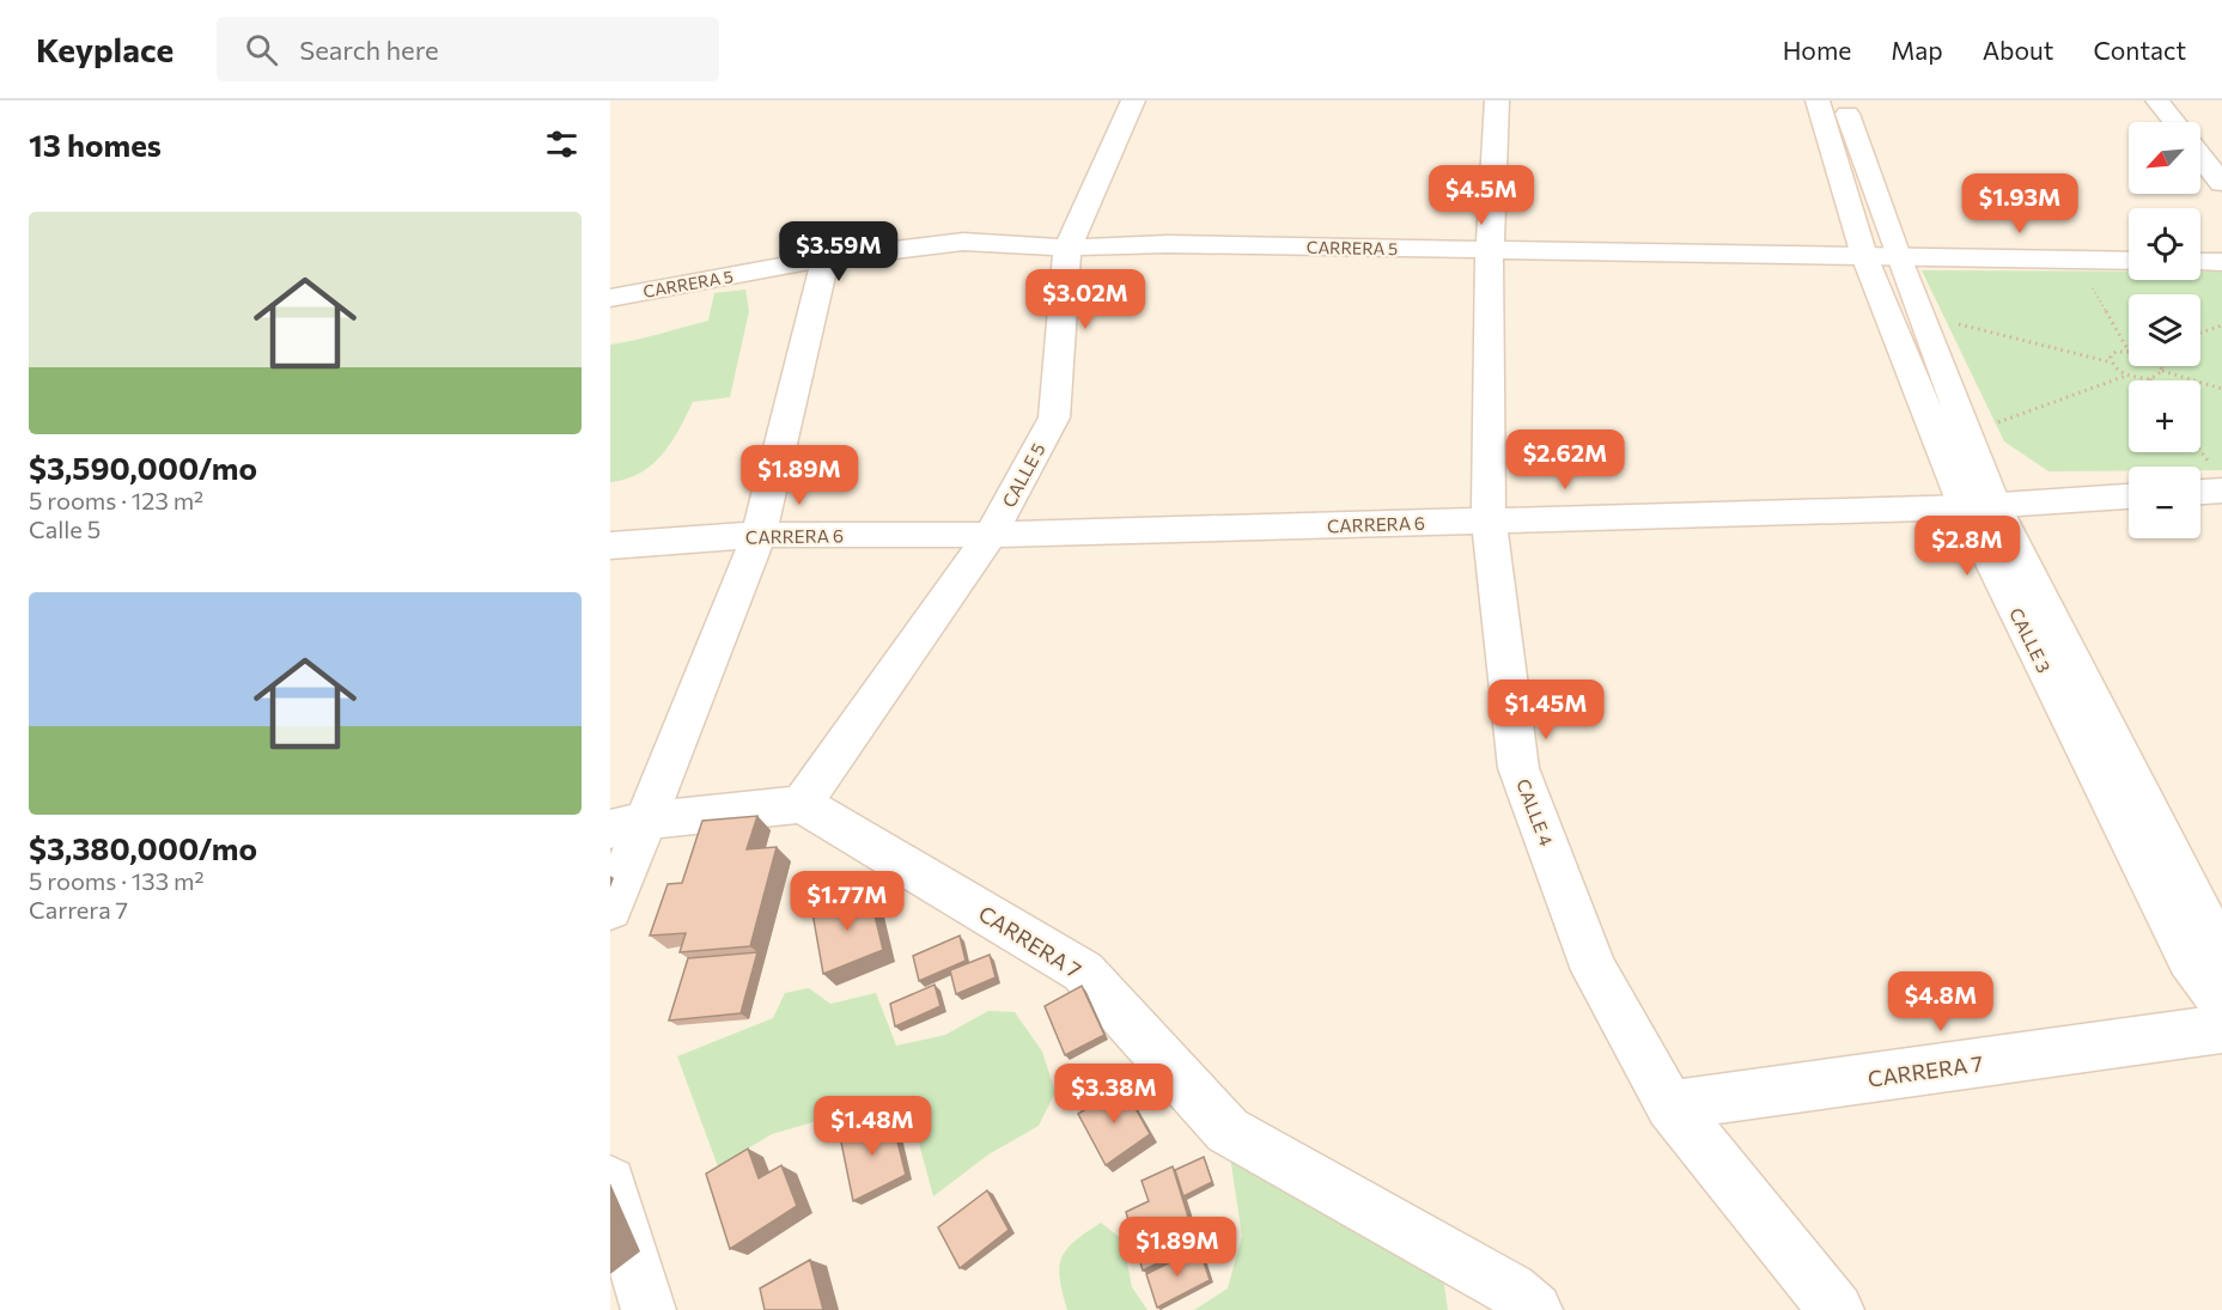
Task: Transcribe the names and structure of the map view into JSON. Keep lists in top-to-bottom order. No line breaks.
{"streets":{"street":["CARRERA 5","CALLE 5","CARRERA 6","CALLE 3","CALLE 4","CARRERA 7"]},"crossings":[["CARRERA 5","CALLE 5"],["CARRERA 5","CALLE 3"],["CARRERA 5","CALLE 4"],["CALLE 5","CARRERA 6"],["CALLE 5","CARRERA 7"],["CARRERA 6","CALLE 3"],["CARRERA 6","CALLE 4"],["CALLE 4","CARRERA 7"]],"north":"bottom left","page":{"header":"Keyplace","search":"Search here","nav":["Home","Map","About","Contact"],"heading":"13 homes","map_buttons":["+","−"],"price":["$4.5M","$1.93M","$3.59M","$3.02M","$2.62M","$1.89M","$2.8M","$1.45M","$1.77M","$4.8M","$3.38M","$1.48M","$1.89M"],"list":[{"name":"$3,590,000/mo","note":"5 rooms · 123 m² · Calle 5"},{"name":"$3,380,000/mo","note":"5 rooms · 133 m² · Carrera 7"}]}}
